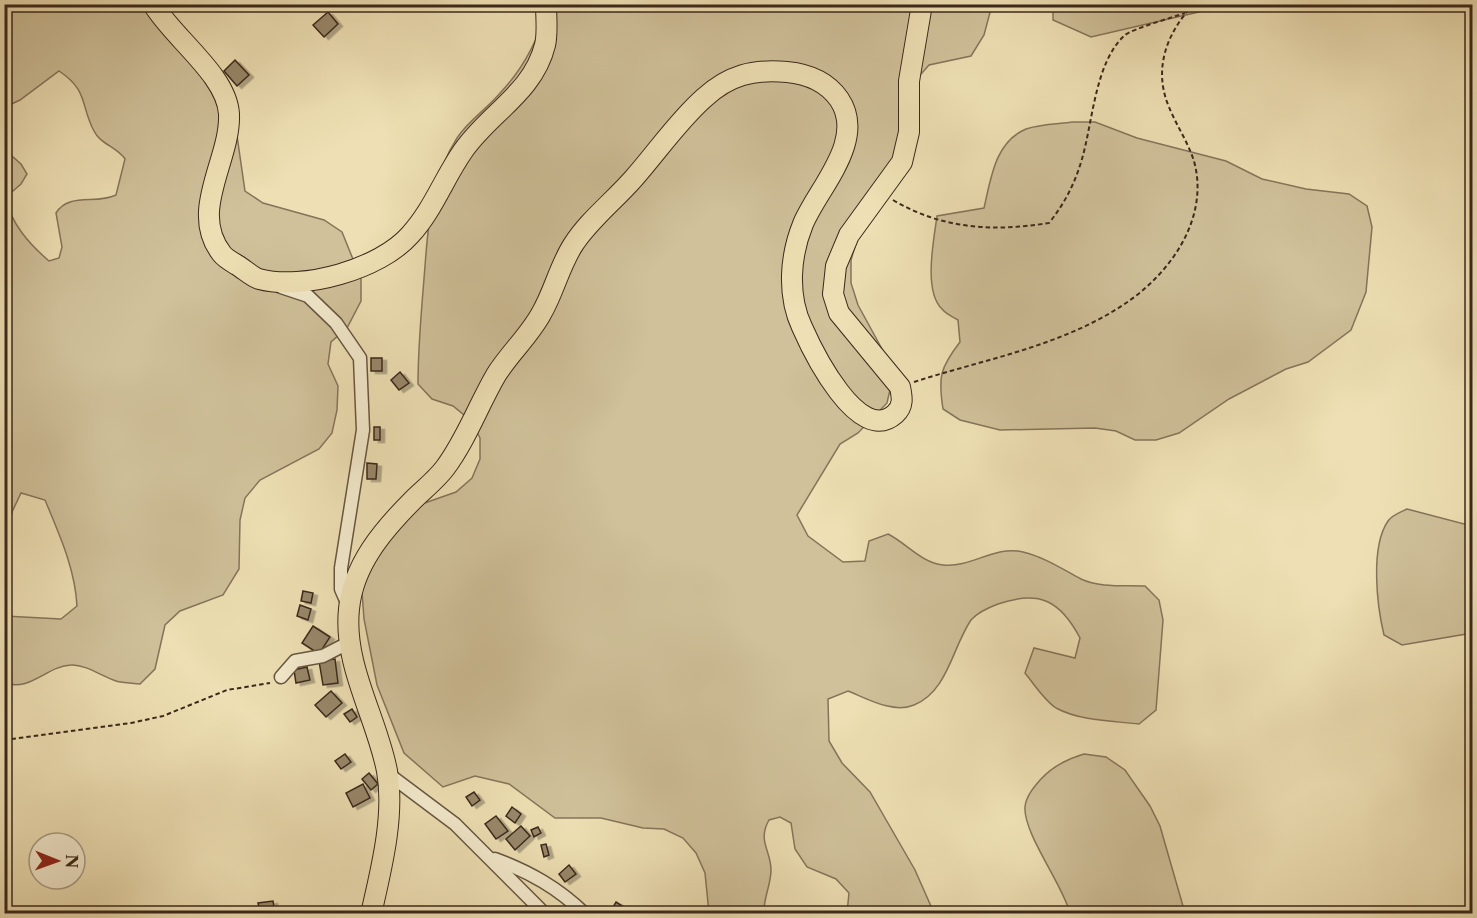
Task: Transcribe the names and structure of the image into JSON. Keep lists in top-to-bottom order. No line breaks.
{"north":"right"}
